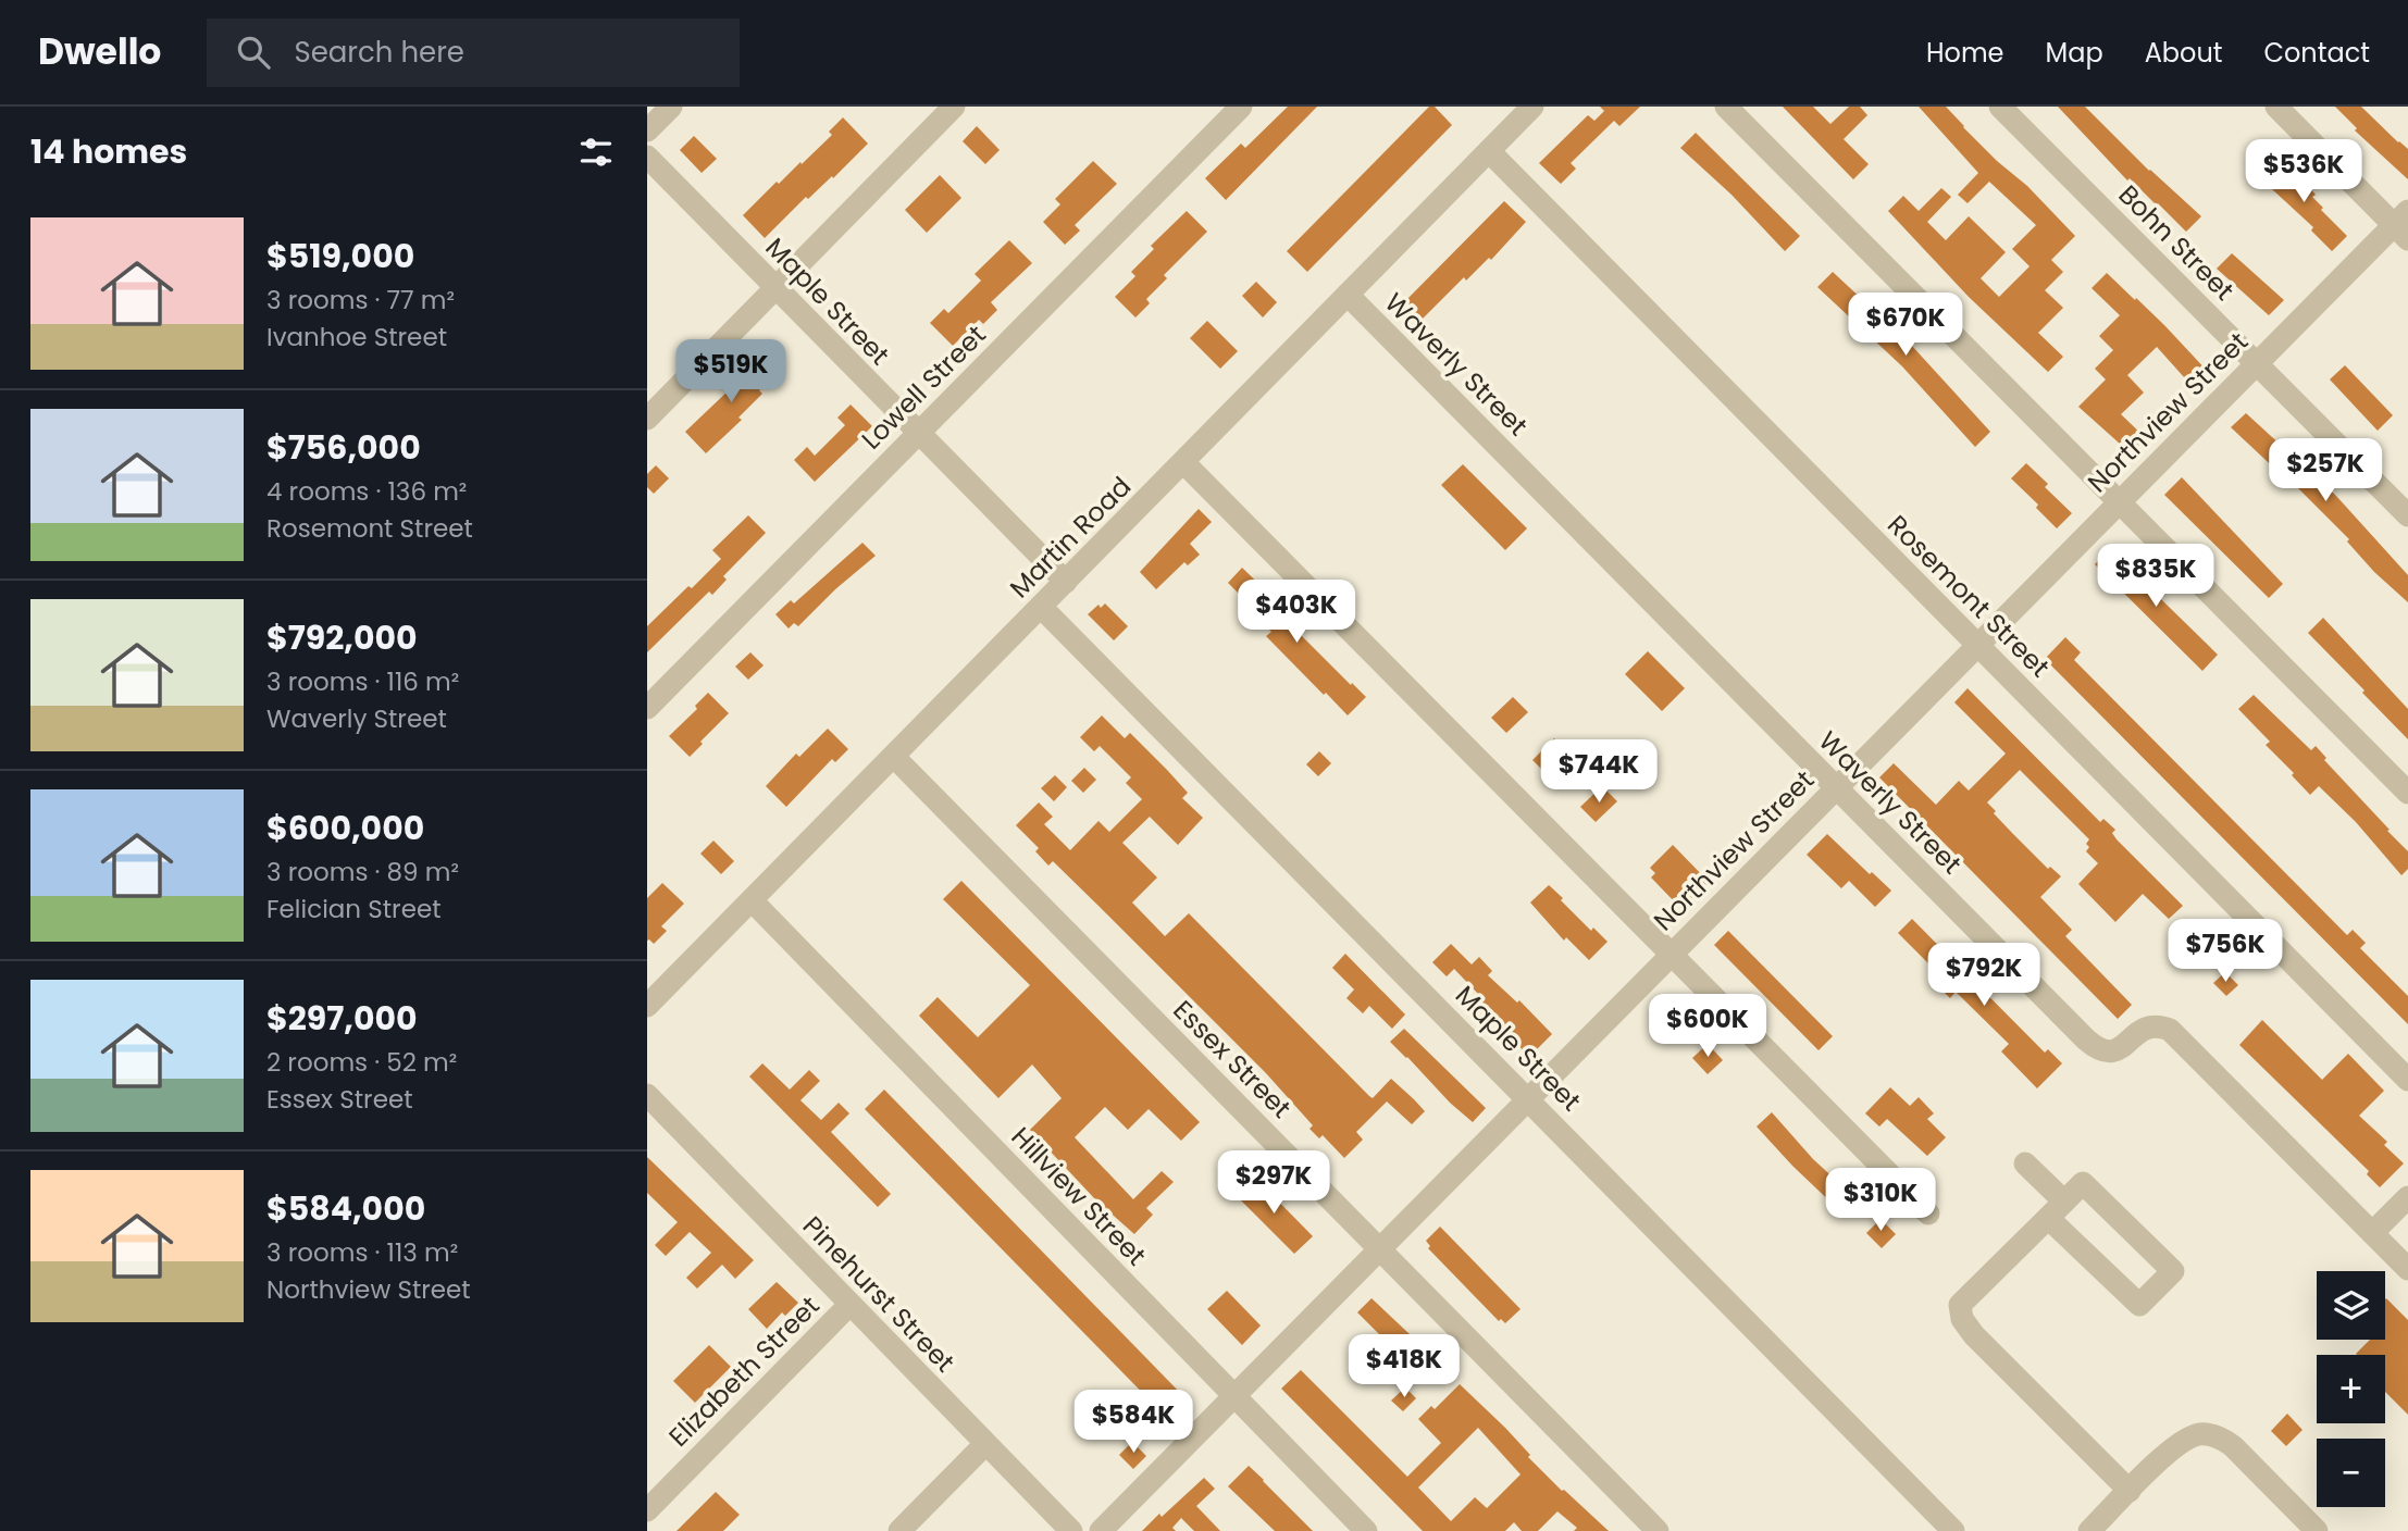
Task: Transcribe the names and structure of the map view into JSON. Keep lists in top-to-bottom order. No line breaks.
{"streets":{"street":["Bohn Street","Maple Street","Waverly Street","Lowell Street","Northview Street","Martin Road","Rosemont Street","Essex Street","Hillview Street","Pinehurst Street","Elizabeth Street"]},"crossings":[["Bohn Street","Northview Street"],["Maple Street","Lowell Street"],["Maple Street","Northview Street"],["Maple Street","Martin Road"],["Waverly Street","Northview Street"],["Waverly Street","Martin Road"],["Northview Street","Rosemont Street"],["Northview Street","Essex Street"],["Northview Street","Hillview Street"],["Martin Road","Rosemont Street"],["Martin Road","Essex Street"],["Martin Road","Hillview Street"],["Pinehurst Street","Elizabeth Street"]],"page":{"header":"Dwello","search":"Search here","nav":["Home","Map","About","Contact"],"heading":"14 homes","price":["$536K","$670K","$519K","$257K","$835K","$403K","$744K","$756K","$792K","$600K","$297K","$310K","$418K","$584K"],"list":[{"name":"$519,000","note":"3 rooms · 77 m² · Ivanhoe Street"},{"name":"$756,000","note":"4 rooms · 136 m² · Rosemont Street"},{"name":"$792,000","note":"3 rooms · 116 m² · Waverly Street"},{"name":"$600,000","note":"3 rooms · 89 m² · Felician Street"},{"name":"$297,000","note":"2 rooms · 52 m² · Essex Street"},{"name":"$584,000","note":"3 rooms · 113 m² · Northview Street"}],"map_buttons":["+","−"]}}
